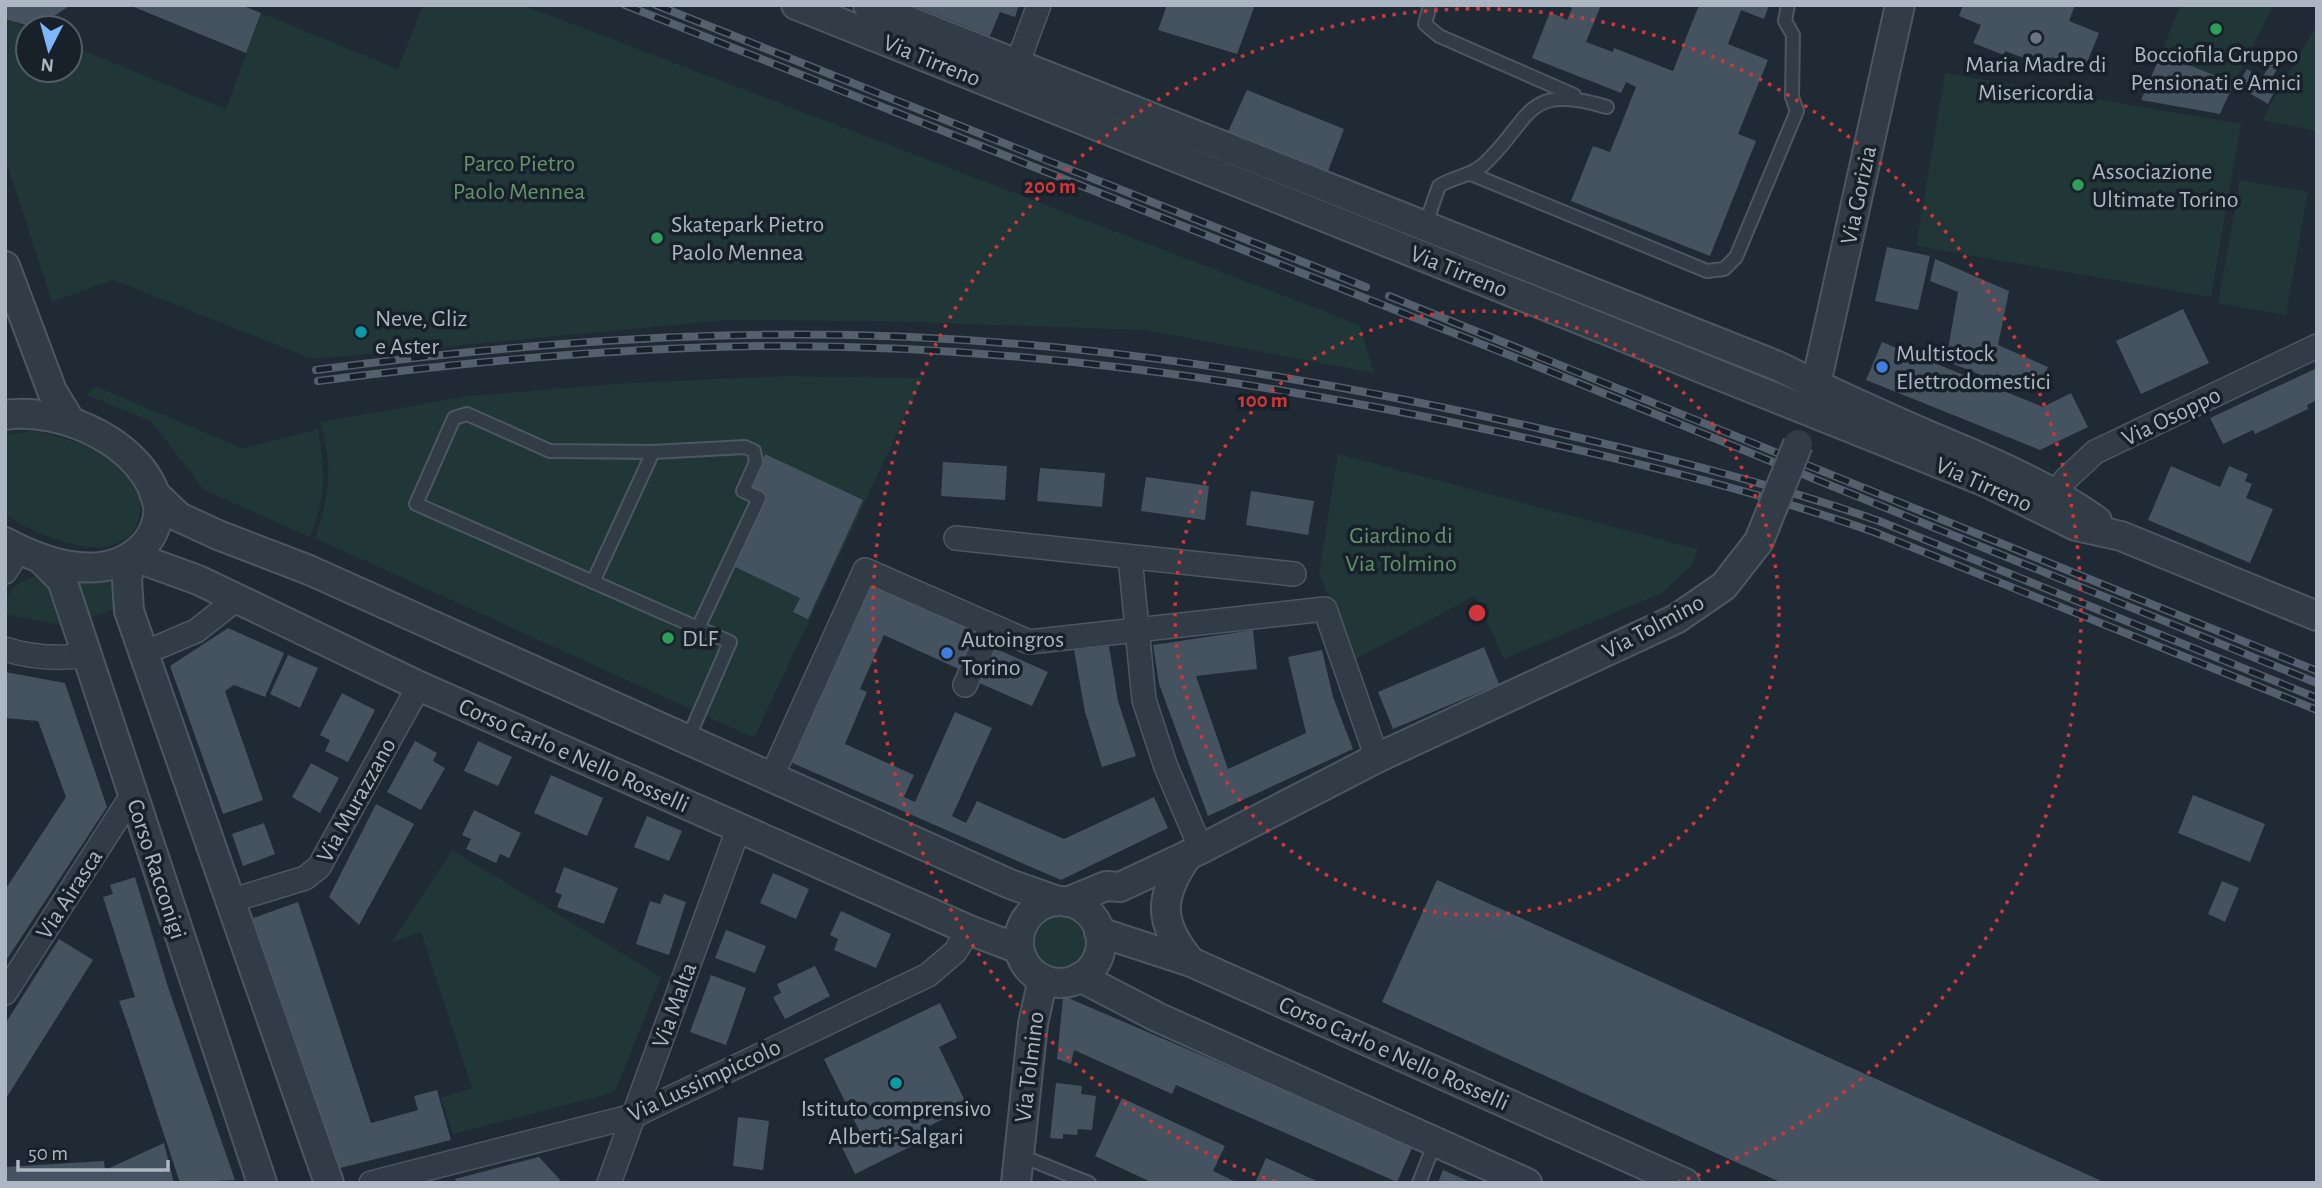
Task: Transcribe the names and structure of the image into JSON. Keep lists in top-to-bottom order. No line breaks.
{"streets":{"street":["Via Tirreno","Via Gorizia","Via Osoppo","Via Tolmino","Corso Carlo e Nello Rosselli","Via Murazzano","Corso Racconigi","Via Airasca","Via Malta","Via Lussimpiccolo"]},"crossings":[["Via Tirreno","Via Gorizia"],["Via Tirreno","Via Osoppo"],["Via Tirreno","Via Tolmino"],["Via Gorizia","Via Tolmino"],["Via Tolmino","Corso Carlo e Nello Rosselli"],["Corso Carlo e Nello Rosselli","Via Murazzano"],["Corso Carlo e Nello Rosselli","Via Malta"],["Corso Carlo e Nello Rosselli","Via Lussimpiccolo"],["Corso Racconigi","Via Airasca"],["Via Malta","Via Lussimpiccolo"]],"parks":["Parco Pietro Paolo Mennea","Giardino di Via Tolmino"],"places":["Bocciofila Gruppo Pensionati e Amici","Maria Madre di Misericordia","Associazione Ultimate Torino","Skatepark Pietro Paolo Mennea","Neve, Gliz e Aster","Multistock Elettrodomestici","DLF","Autoingros Torino","Istituto comprensivo Alberti-Salgari"],"scale_bar":"50 m","north":"bottom","rings":["200 m","100 m"]}
